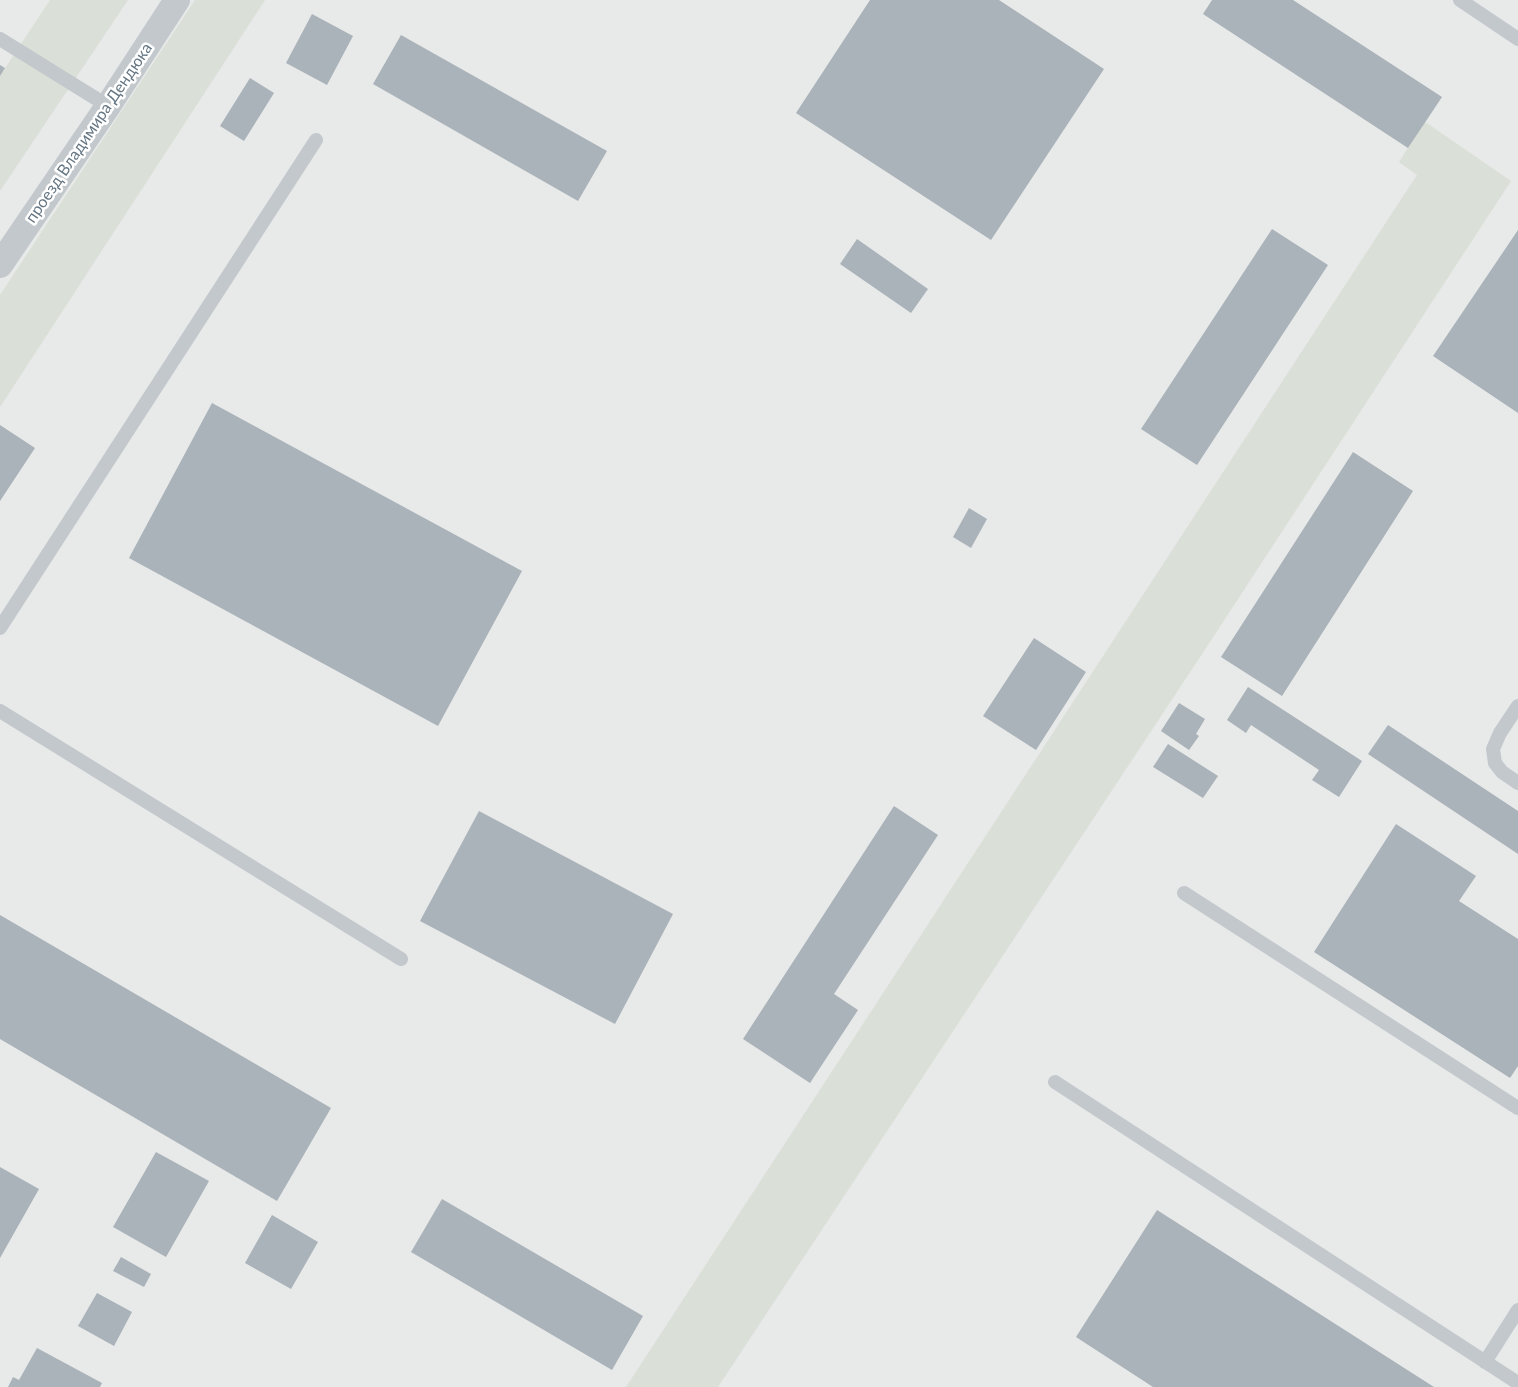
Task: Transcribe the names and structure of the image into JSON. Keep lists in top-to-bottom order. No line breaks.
{"streets":{"street":["проезд Владимира Дендюка"]}}
